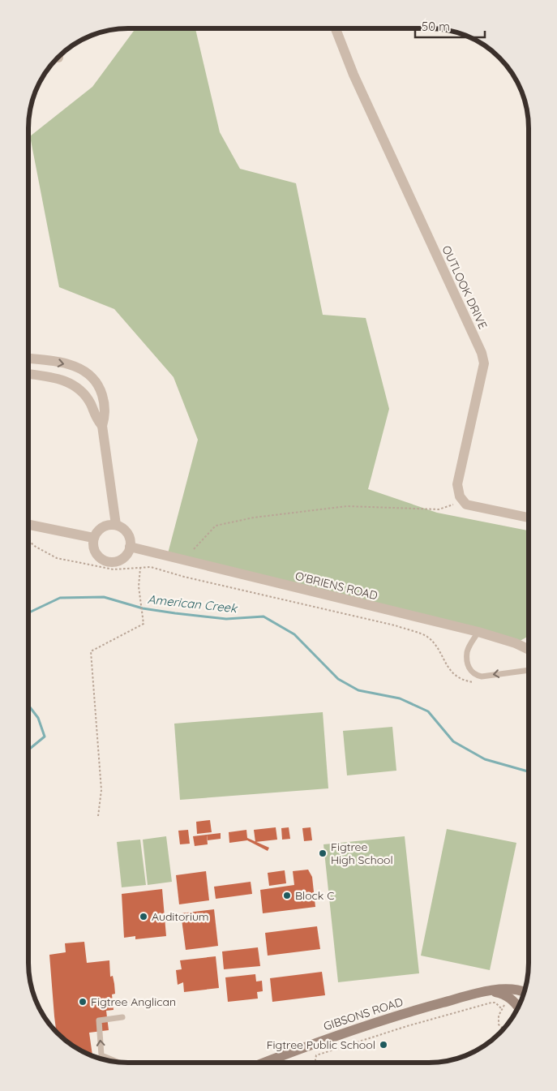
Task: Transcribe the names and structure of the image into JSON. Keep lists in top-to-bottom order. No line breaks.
{"streets":{"main road":["GIBSONS ROAD"],"street":["OUTLOOK DRIVE","O'BRIENS ROAD"]},"water":["American Creek"],"places":["Figtree High School","Block C","Auditorium","Figtree Anglican","Figtree Public School"],"scale_bar":"50 m"}
